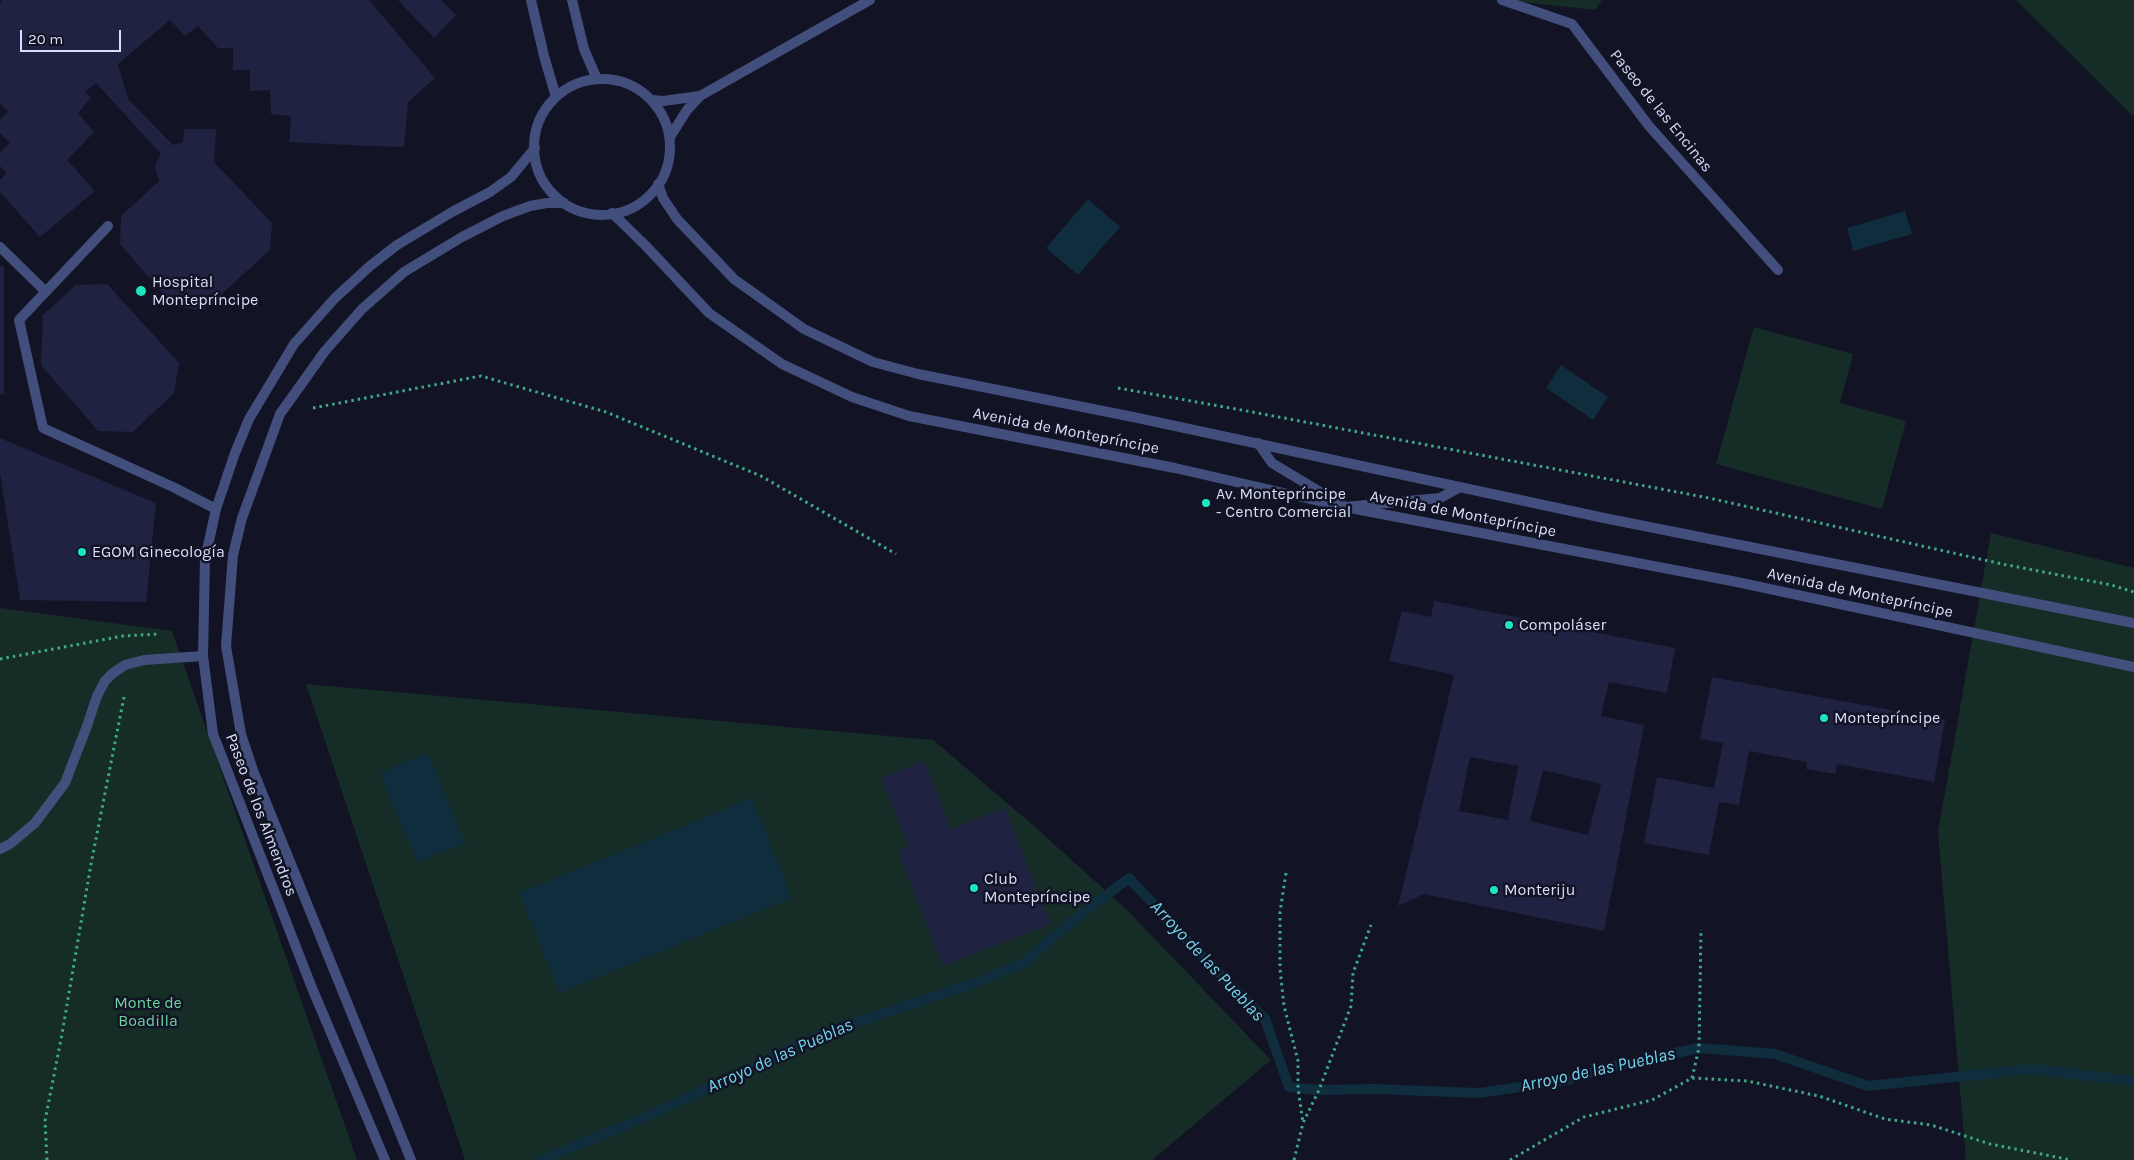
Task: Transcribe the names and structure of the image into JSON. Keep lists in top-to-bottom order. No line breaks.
{"streets":{"street":["Paseo de las Encinas","Avenida de Montepríncipe","Paseo de los Almendros"]},"crossings":[["Avenida de Montepríncipe","Paseo de los Almendros"]],"water":["Arroyo de las Pueblas"],"parks":["Monte de Boadilla"],"places":["Hospital Montepríncipe","Av. Montepríncipe - Centro Comercial","EGOM Ginecología","Compoláser","Montepríncipe","Club Montepríncipe","Monteriju"],"scale_bar":"20 m"}
